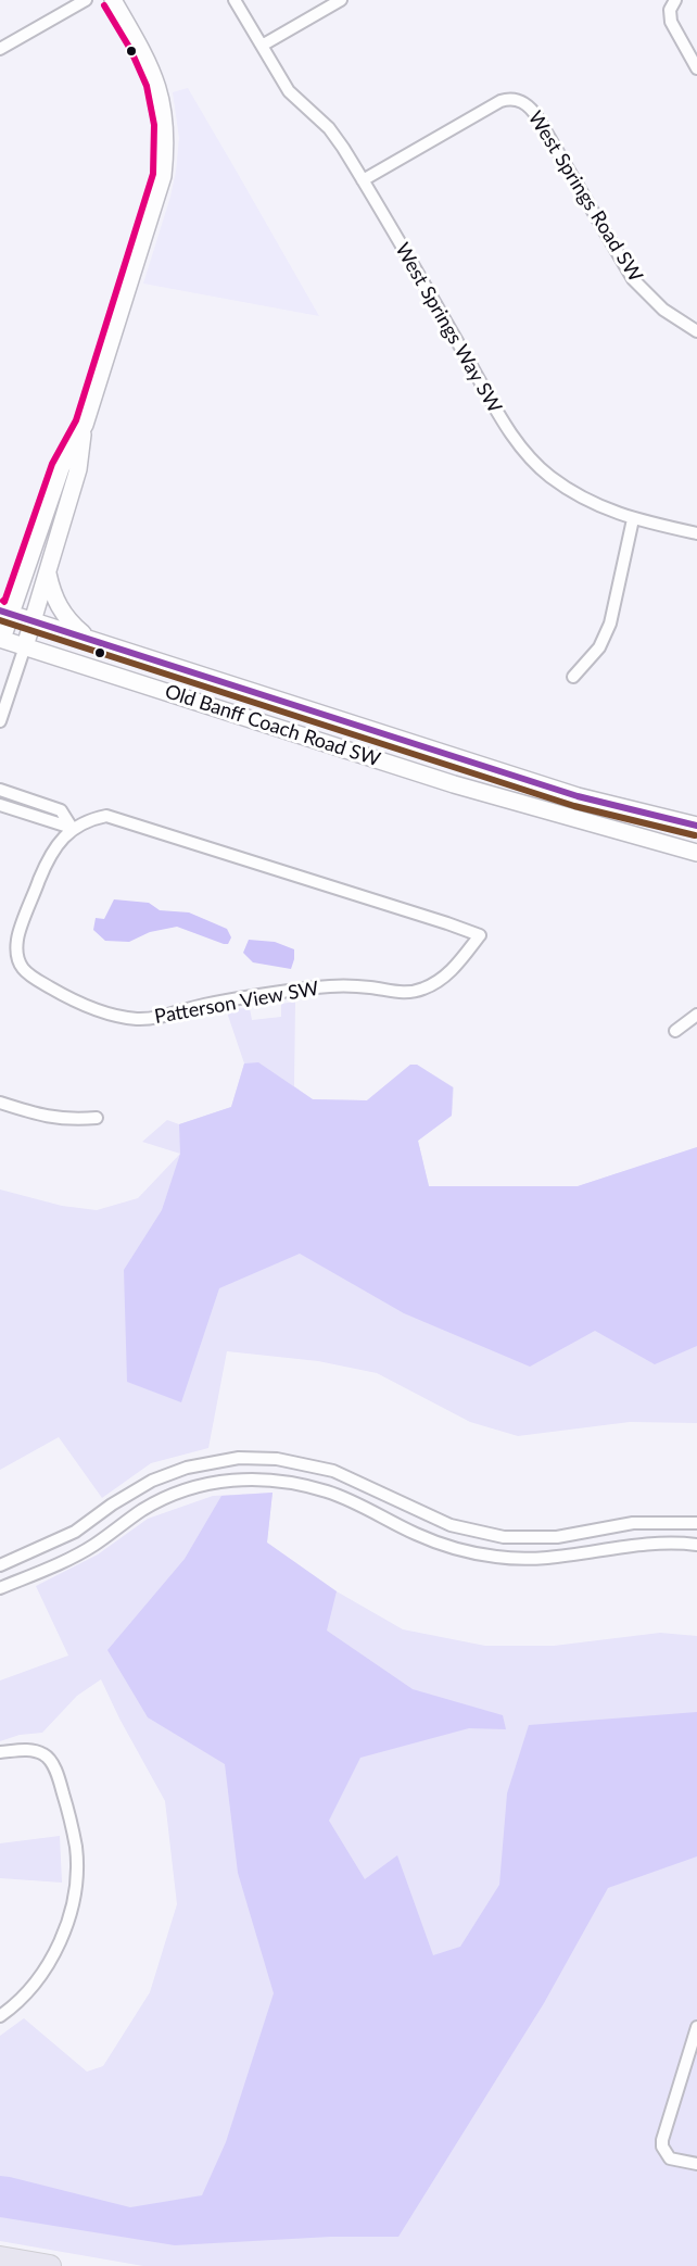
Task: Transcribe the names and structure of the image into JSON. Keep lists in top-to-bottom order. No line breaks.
{"streets":{"main road":["Old Banff Coach Road SW"],"street":["West Springs Road SW","West Springs Way SW","Patterson View SW"]},"crossings":[["West Springs Road SW","West Springs Way SW"]]}
